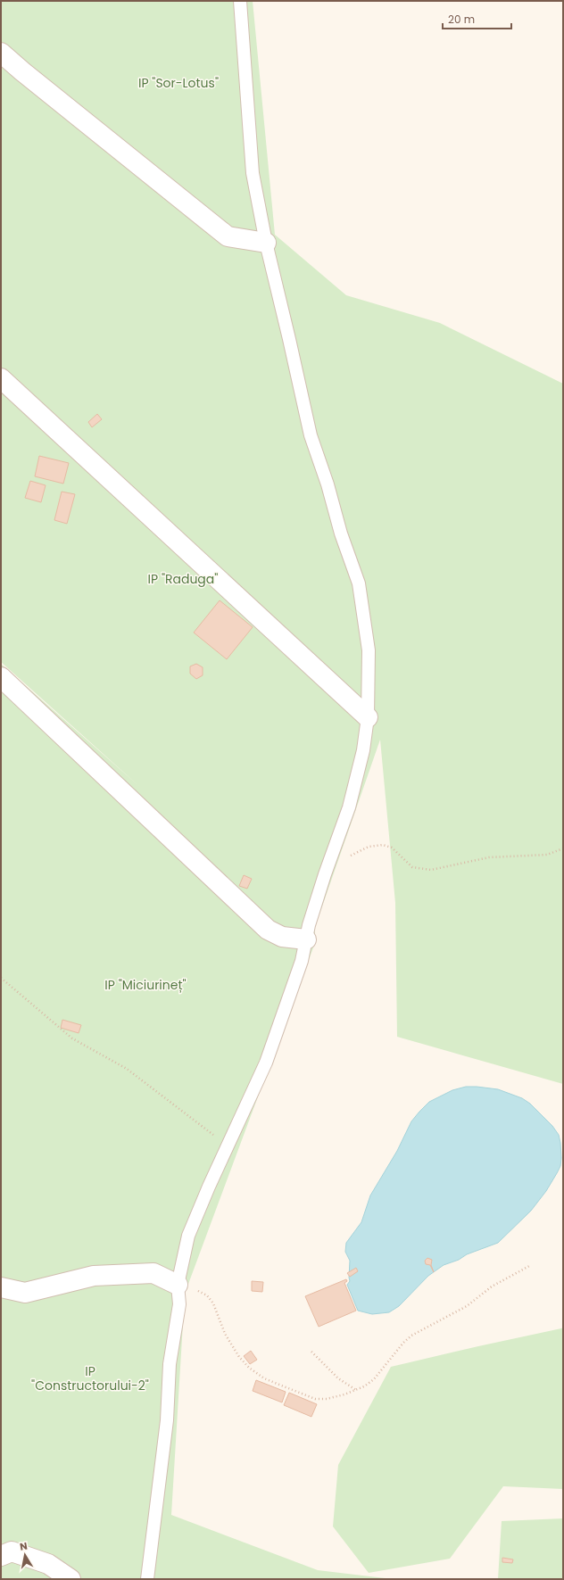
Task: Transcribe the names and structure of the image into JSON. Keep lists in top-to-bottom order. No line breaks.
{"parks":["IP \"Sor-Lotus\"","IP \"Raduga\"","IP \"Miciurineț\"","IP \"Constructorului-2\""],"scale_bar":"20 m","north":"top"}
